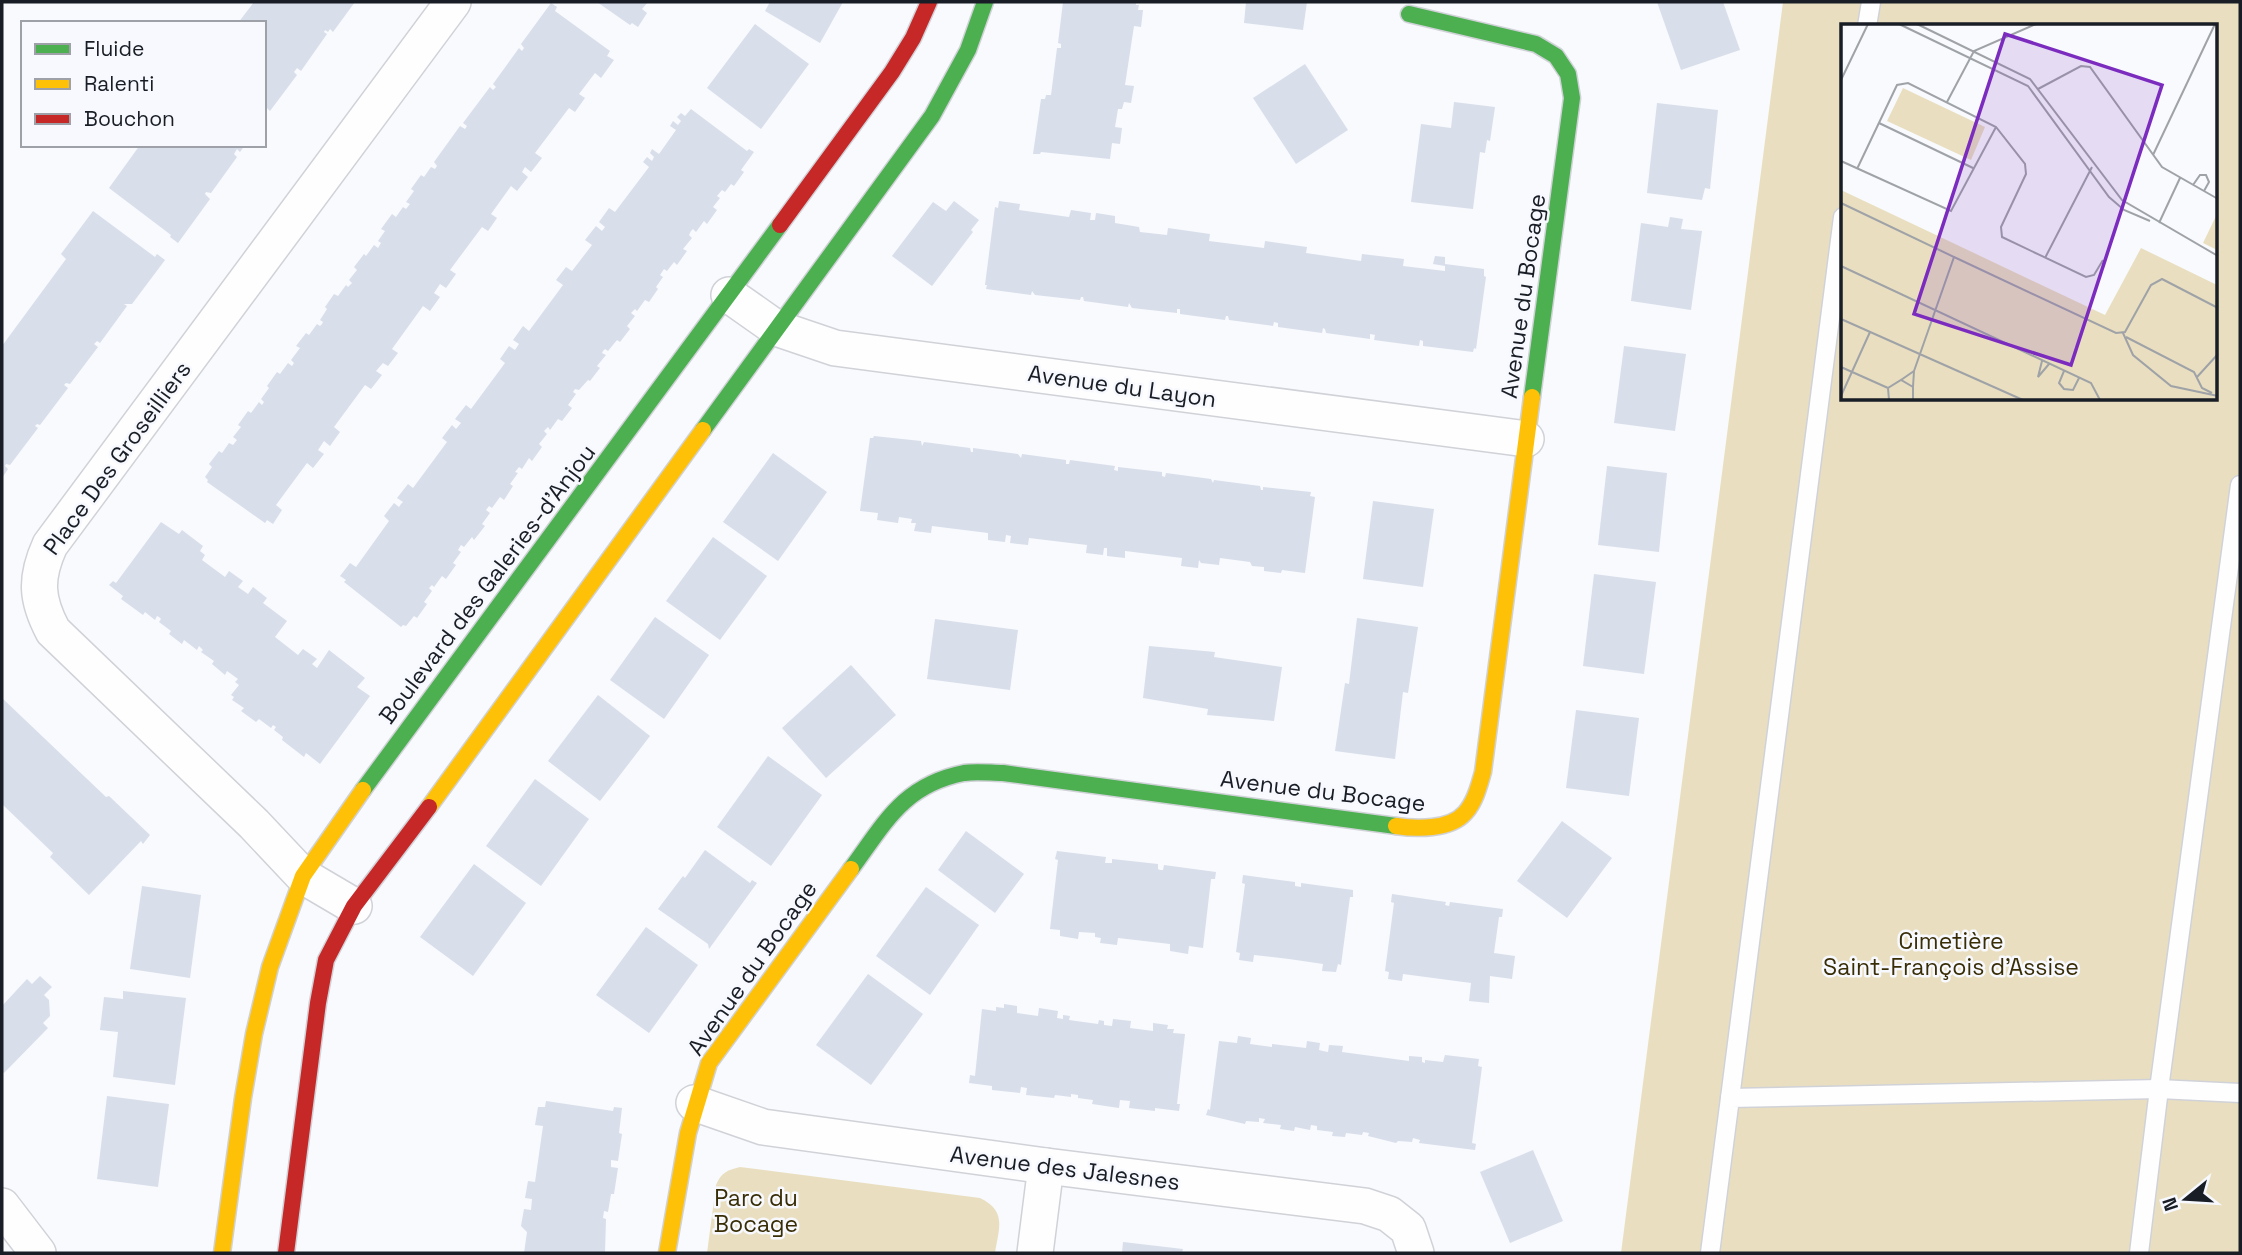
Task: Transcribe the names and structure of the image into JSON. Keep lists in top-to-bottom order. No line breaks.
{"streets":{"street":["Avenue du Bocage","Avenue du Layon","Place Des Groseilliers","Boulevard des Galeries-d'Anjou","Avenue des Jalesnes"]},"crossings":[["Avenue du Bocage","Avenue du Layon"],["Avenue du Bocage","Avenue des Jalesnes"],["Avenue du Layon","Boulevard des Galeries-d'Anjou"],["Place Des Groseilliers","Boulevard des Galeries-d'Anjou"]],"parks":["Cimetière Saint-François d'Assise","Parc du Bocage"],"legend":["Fluide","Ralenti","Bouchon"],"north":"left"}
